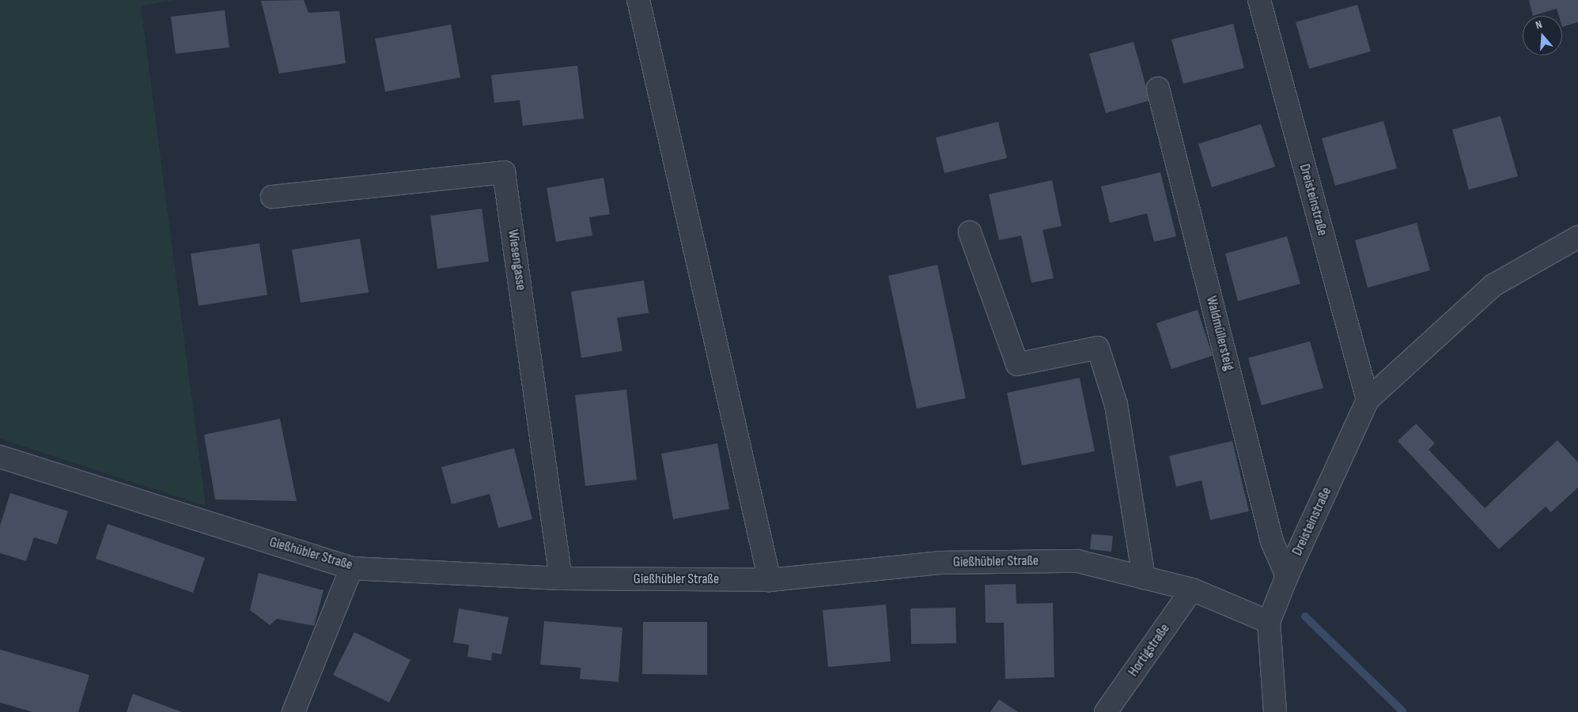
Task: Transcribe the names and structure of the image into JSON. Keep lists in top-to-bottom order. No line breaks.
{"streets":{"street":["Dreisteinstraße","Wiesengasse","Waldmüllersteig","Gießhübler Straße","Hortigstraße"]},"crossings":[["Dreisteinstraße","Waldmüllersteig"],["Dreisteinstraße","Gießhübler Straße"],["Wiesengasse","Gießhübler Straße"],["Gießhübler Straße","Hortigstraße"]],"north":"top"}
